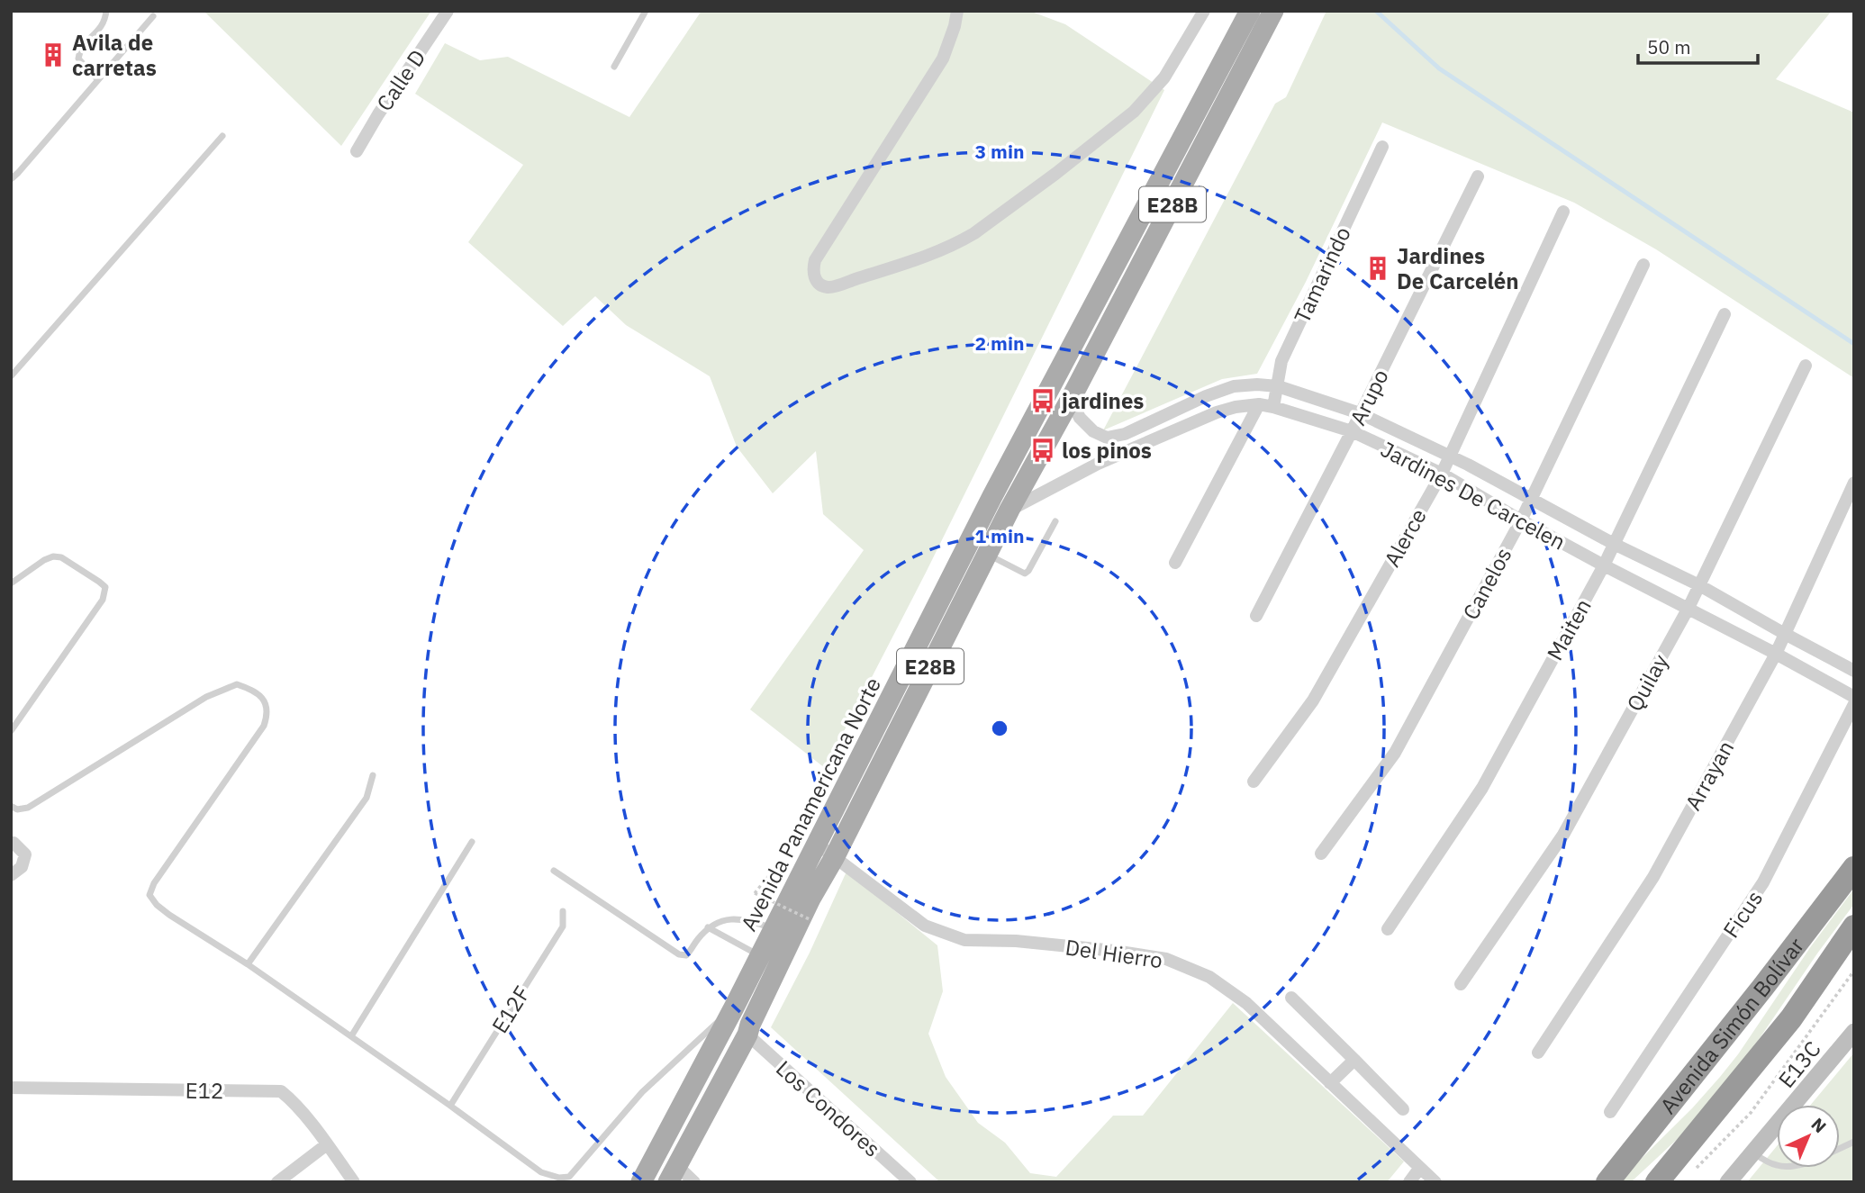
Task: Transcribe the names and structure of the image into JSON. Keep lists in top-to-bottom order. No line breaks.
{"streets":{"highway":["Avenida Simón Bolívar"],"main road":["E28B","Avenida Panamericana Norte"],"street":["Calle D","Tamarindo","Arupo","Jardines De Carcelen","Alerce","Canelos","Maiten","Quilay","Arrayan","Ficus","Del Hierro","E13C","E12","Los Condores"],"lane":["E12F"]},"crossings":[["Tamarindo","Jardines De Carcelen"],["Arupo","Jardines De Carcelen"],["Jardines De Carcelen","Alerce"],["Jardines De Carcelen","Canelos"],["Jardines De Carcelen","Maiten"],["Jardines De Carcelen","Quilay"],["Jardines De Carcelen","Arrayan"],["Jardines De Carcelen","Avenida Panamericana Norte"],["Avenida Panamericana Norte","Del Hierro"],["Avenida Panamericana Norte","Los Condores"]],"places":{"building":["Avila de carretas","Jardines De Carcelén"],"bus stop":["jardines","los pinos"]},"scale_bar":"50 m","north":"top right","rings":["3 min","2 min","1 min"]}
